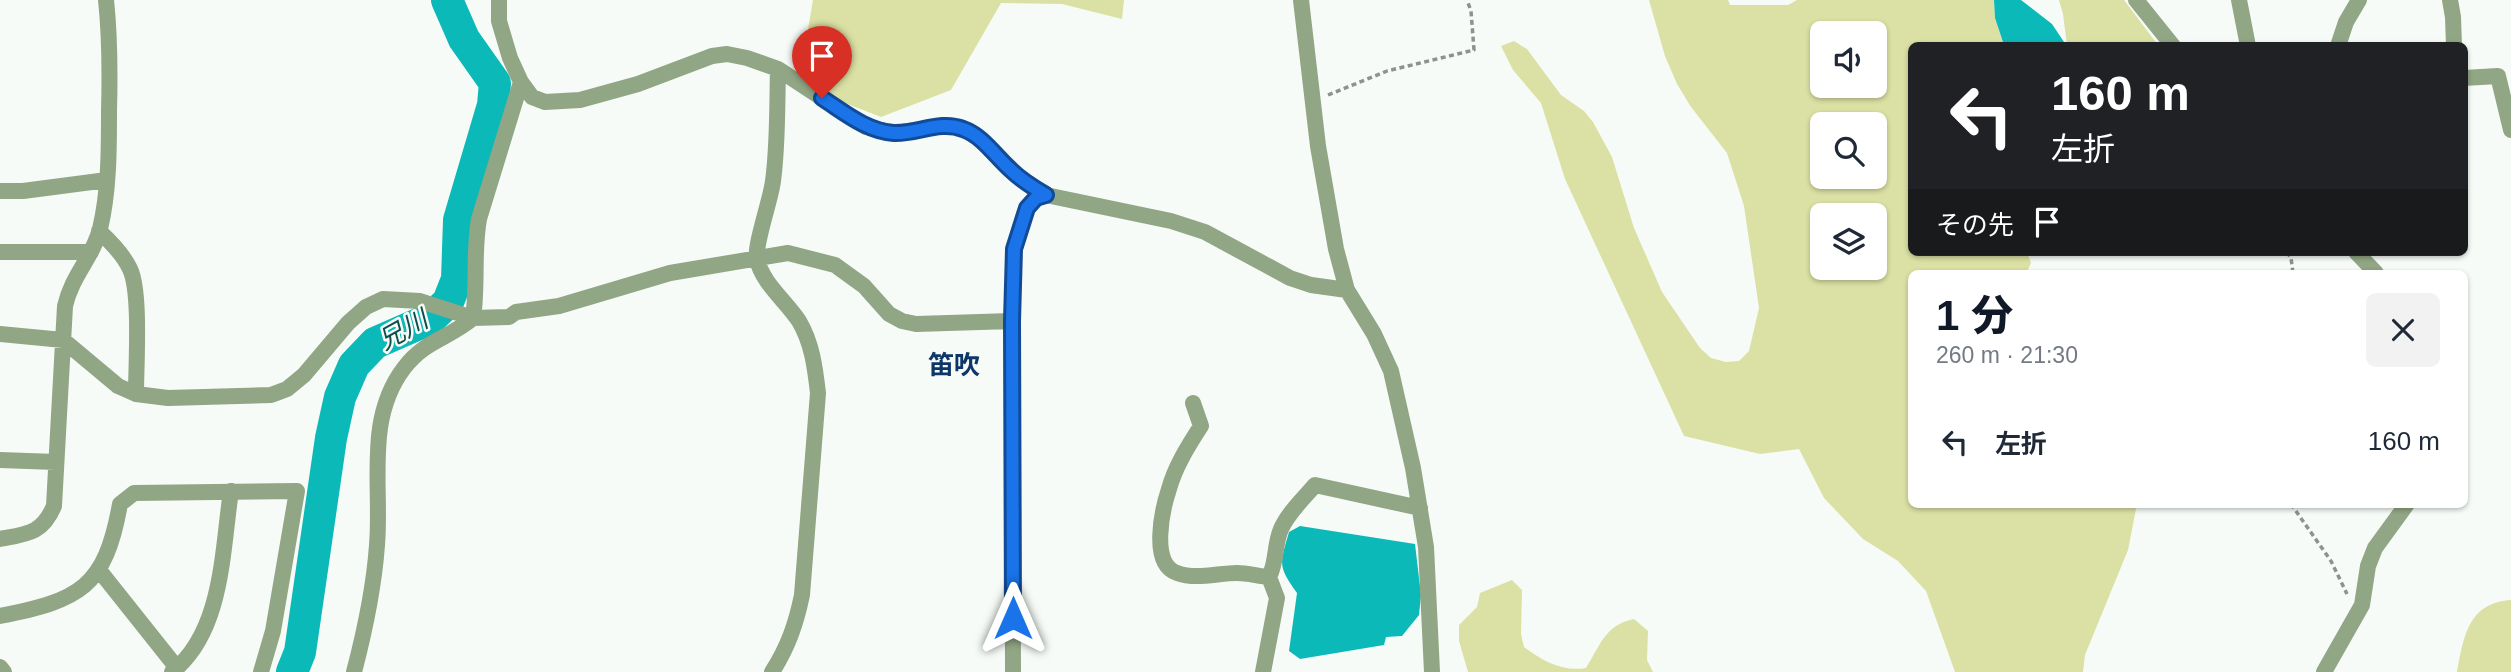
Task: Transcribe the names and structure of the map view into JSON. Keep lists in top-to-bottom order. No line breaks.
{"districts":["笛吹"],"water":["兄川"],"page":{"turn":["160 m","左折"],"then":"その先","heading":["1 分","260 m · 21:30"],"list":[{"name":"左折","value":"160 m"}]}}
